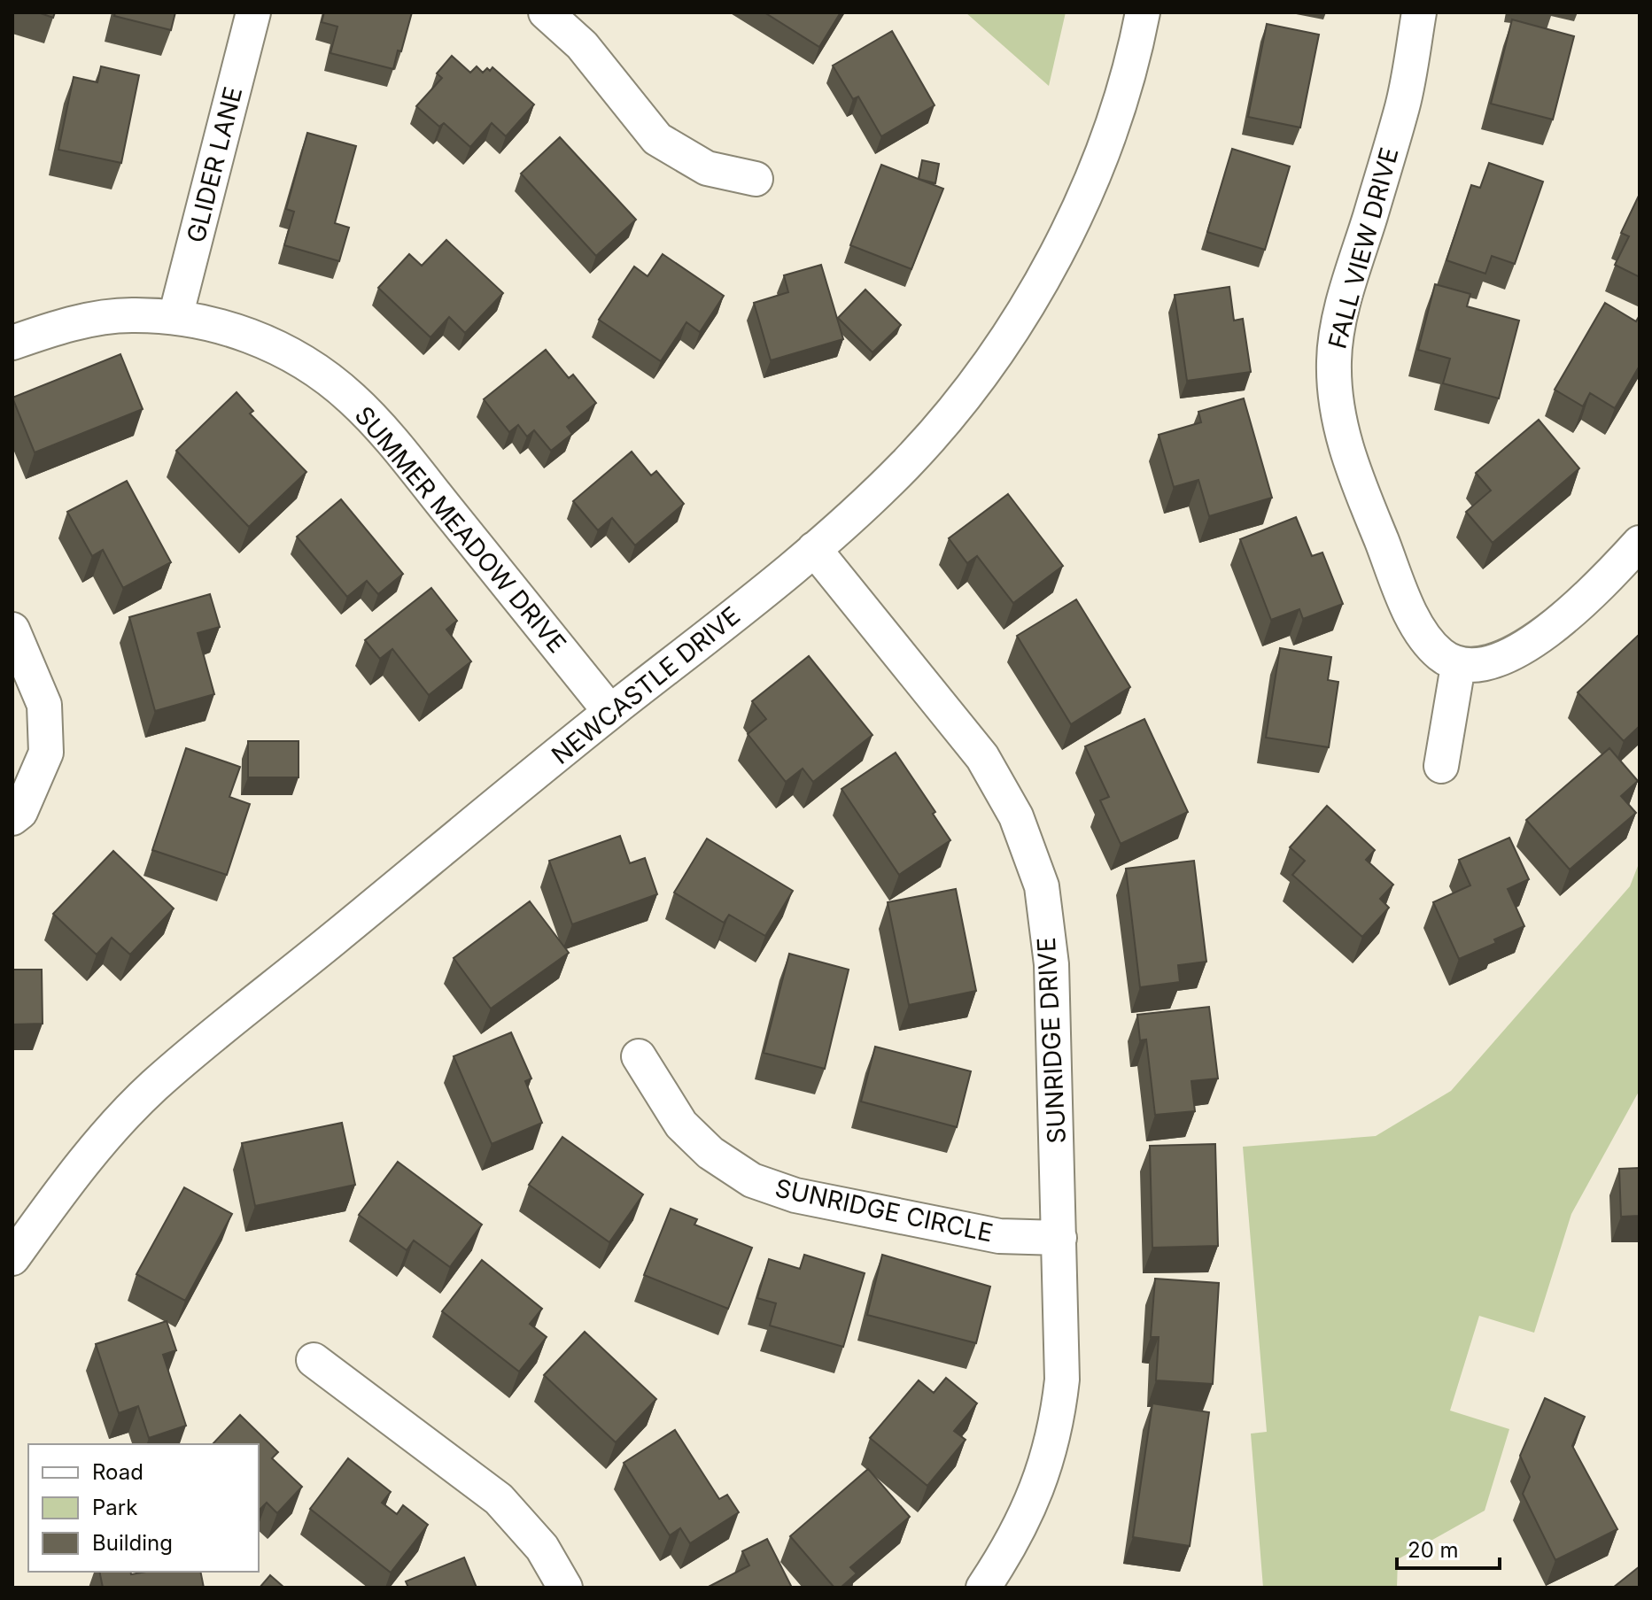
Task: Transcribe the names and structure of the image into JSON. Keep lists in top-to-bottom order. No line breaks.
{"streets":{"street":["GLIDER LANE","FALL VIEW DRIVE","SUMMER MEADOW DRIVE","NEWCASTLE DRIVE","SUNRIDGE DRIVE","SUNRIDGE CIRCLE"]},"crossings":[["GLIDER LANE","SUMMER MEADOW DRIVE"],["SUMMER MEADOW DRIVE","NEWCASTLE DRIVE"],["NEWCASTLE DRIVE","SUNRIDGE DRIVE"],["SUNRIDGE DRIVE","SUNRIDGE CIRCLE"]],"legend":["Road","Park","Building"],"scale_bar":"20 m"}
